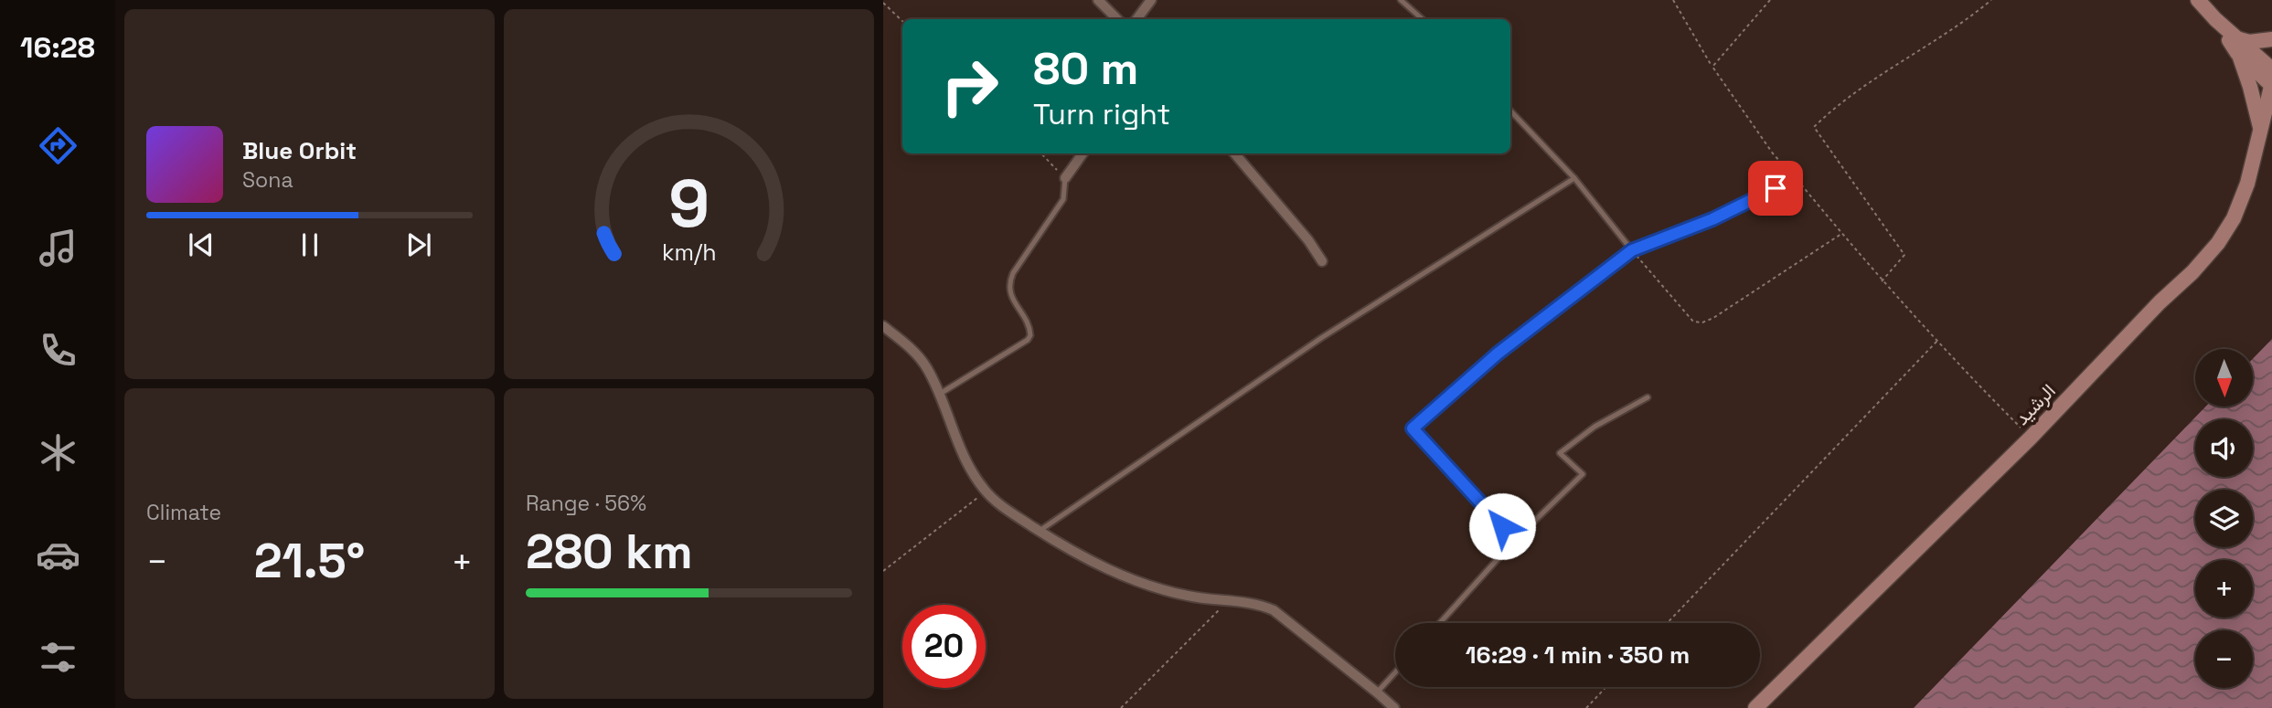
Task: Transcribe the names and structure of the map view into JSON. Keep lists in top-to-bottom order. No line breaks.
{"streets":{"main road":["الرشيد"]},"north":"bottom","page":{"tabs":"16:28","turn":["80 m","Turn right"],"song":["Blue Orbit","Sona"],"map_buttons":["+","−"],"tile":["Climate",["Range · 56%","280 km"]],"heat":["−","21.5°","+"],"limit":"20","trip":"16:29 · 1 min · 350 m","gauge":["9","km/h"]}}
